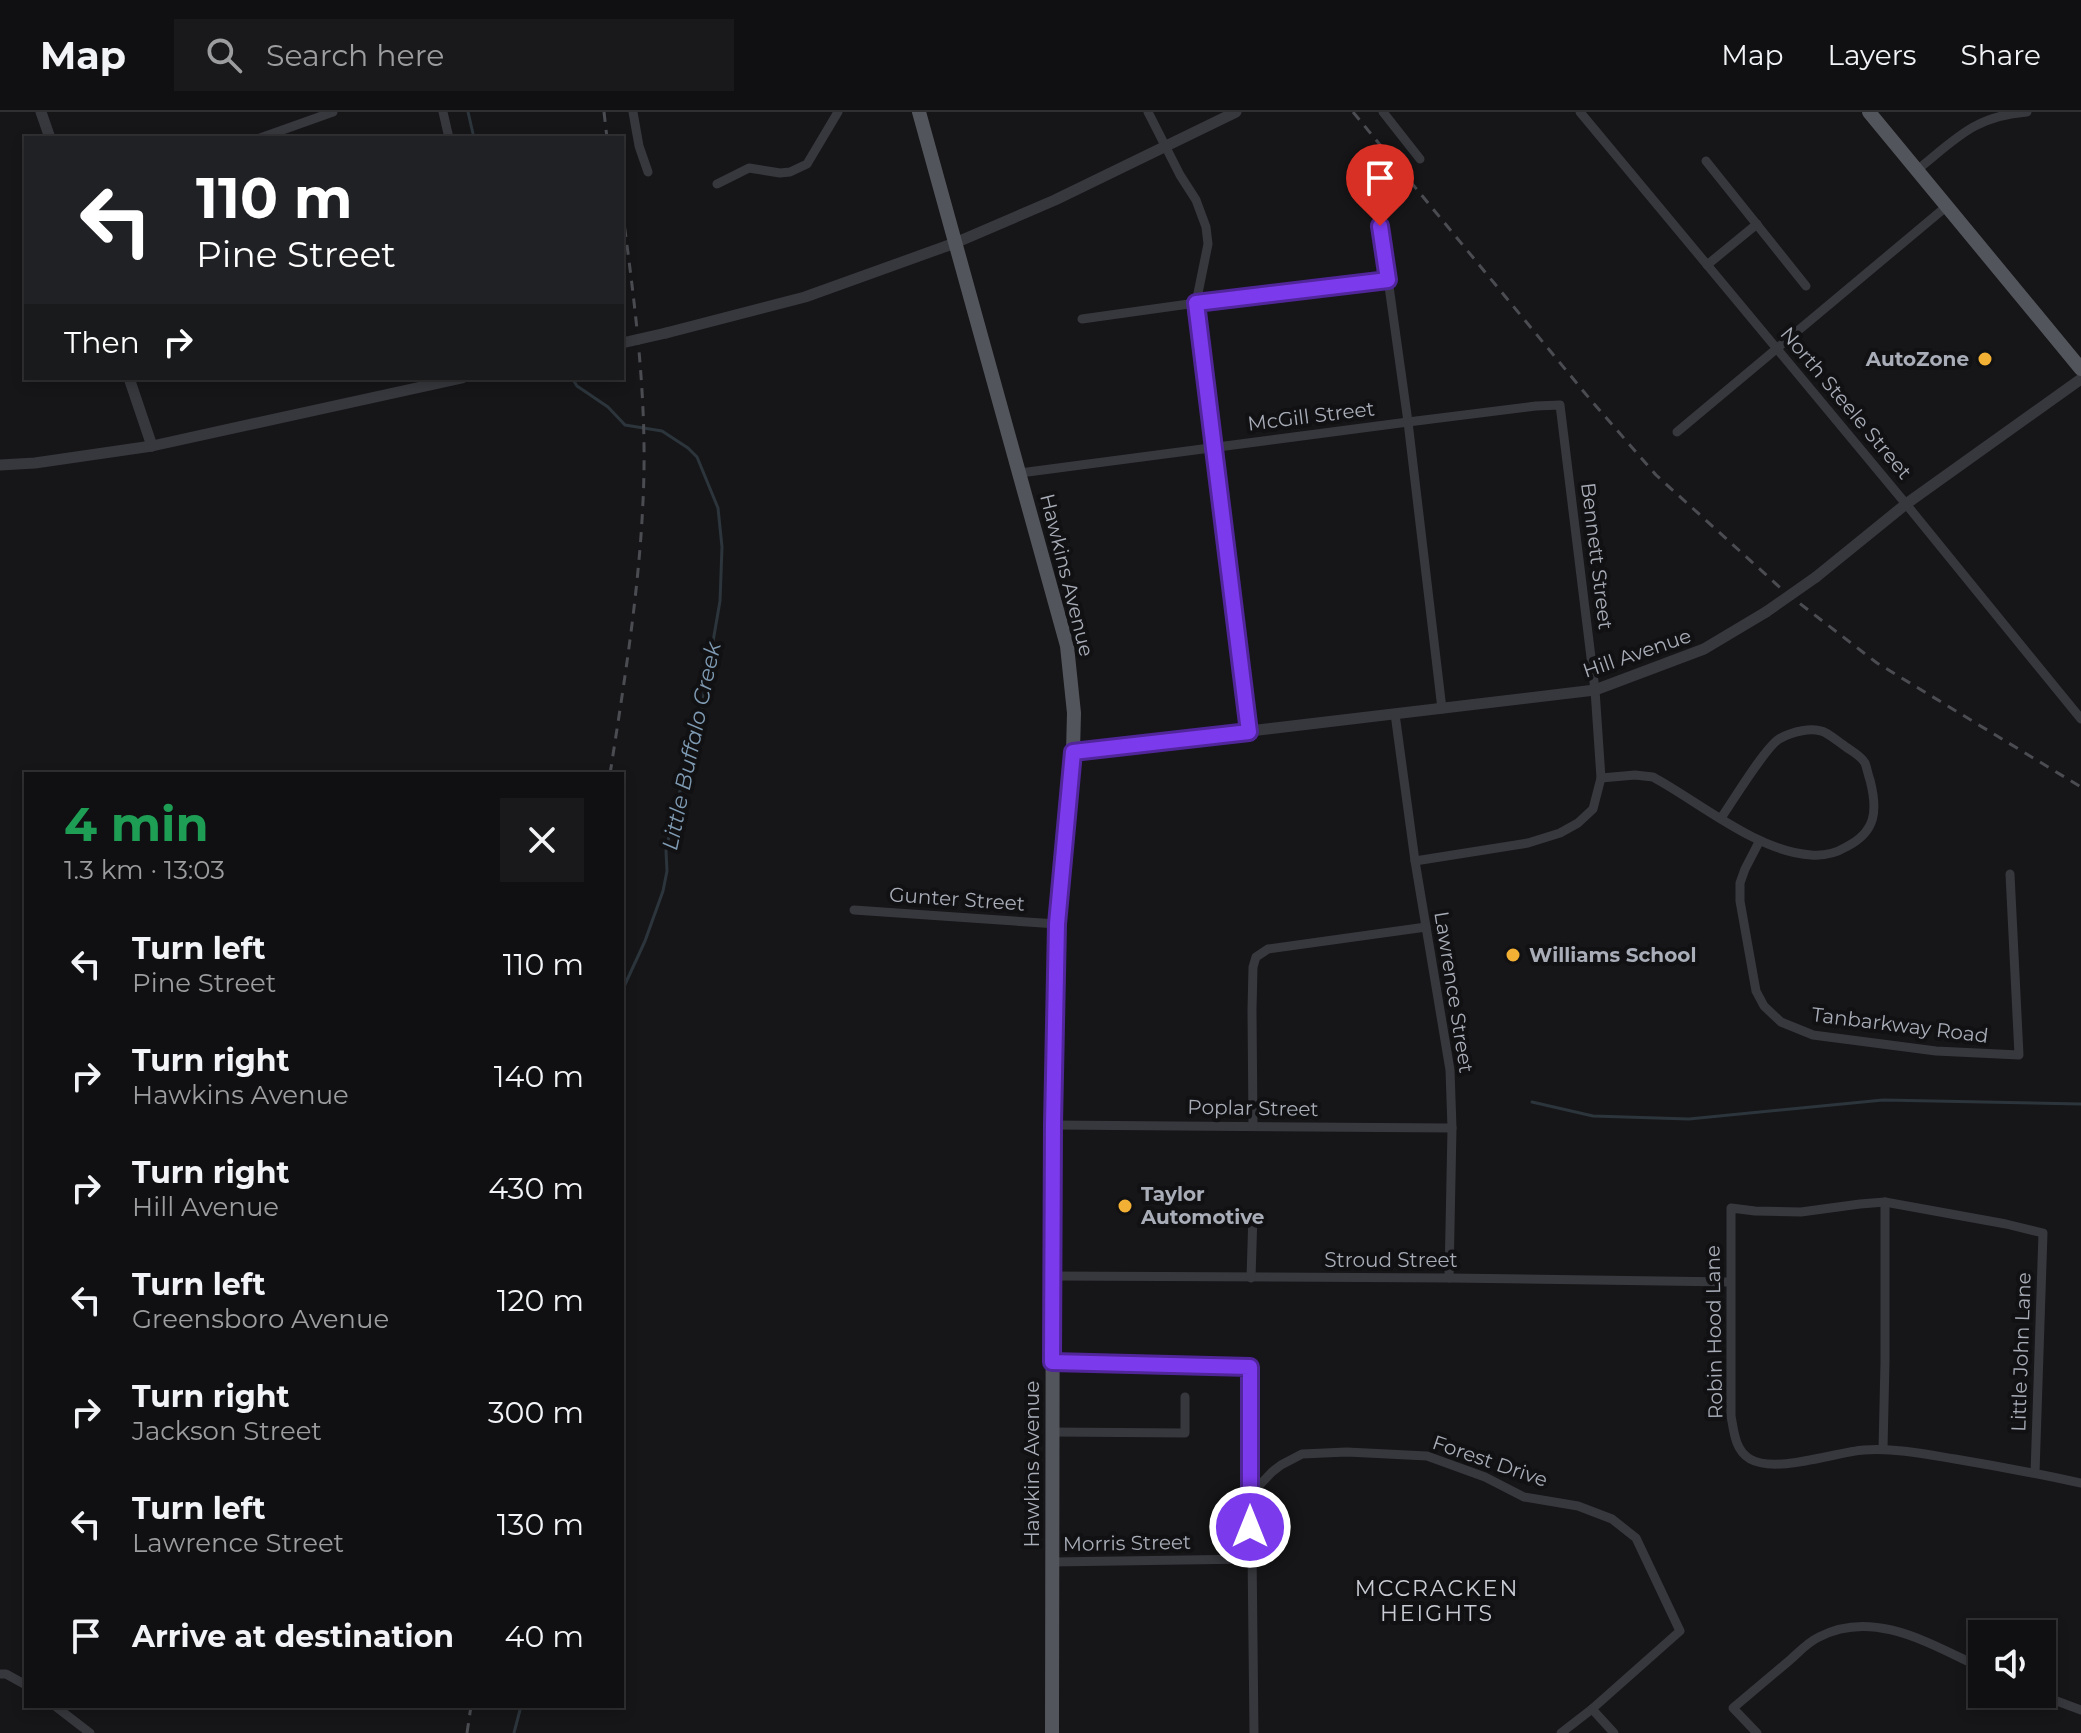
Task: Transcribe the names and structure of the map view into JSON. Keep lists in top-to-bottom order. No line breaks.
{"streets":{"main road":["Hawkins Avenue"],"street":["North Steele Street","McGill Street","Bennett Street","Hill Avenue","Gunter Street","Lawrence Street","Tanbarkway Road","Poplar Street","Stroud Street","Robin Hood Lane","Little John Lane","Forest Drive","Morris Street"]},"crossings":[["North Steele Street","Hill Avenue"],["McGill Street","Bennett Street"],["McGill Street","Hawkins Avenue"],["Bennett Street","Hill Avenue"],["Bennett Street","Lawrence Street"],["Hawkins Avenue","Hill Avenue"],["Hawkins Avenue","Gunter Street"],["Hawkins Avenue","Poplar Street"],["Hawkins Avenue","Stroud Street"],["Hawkins Avenue","Morris Street"],["Hill Avenue","Lawrence Street"],["Lawrence Street","Poplar Street"],["Lawrence Street","Stroud Street"],["Stroud Street","Robin Hood Lane"],["Robin Hood Lane","Little John Lane"]],"districts":["MCCRACKEN HEIGHTS"],"water":["Little Buffalo Creek"],"places":["AutoZone","Williams School","Taylor Automotive"],"page":{"header":"Map","search":"Search here","nav":["Map","Layers","Share"],"turn":["110 m","Pine Street"],"then":"Then","heading":["4 min","1.3 km · 13:03"],"list":[{"name":"Turn left","note":"Pine Street","value":"110 m"},{"name":"Turn right","note":"Hawkins Avenue","value":"140 m"},{"name":"Turn right","note":"Hill Avenue","value":"430 m"},{"name":"Turn left","note":"Greensboro Avenue","value":"120 m"},{"name":"Turn right","note":"Jackson Street","value":"300 m"},{"name":"Turn left","note":"Lawrence Street","value":"130 m"},{"name":"Arrive at destination","value":"40 m"}]}}
